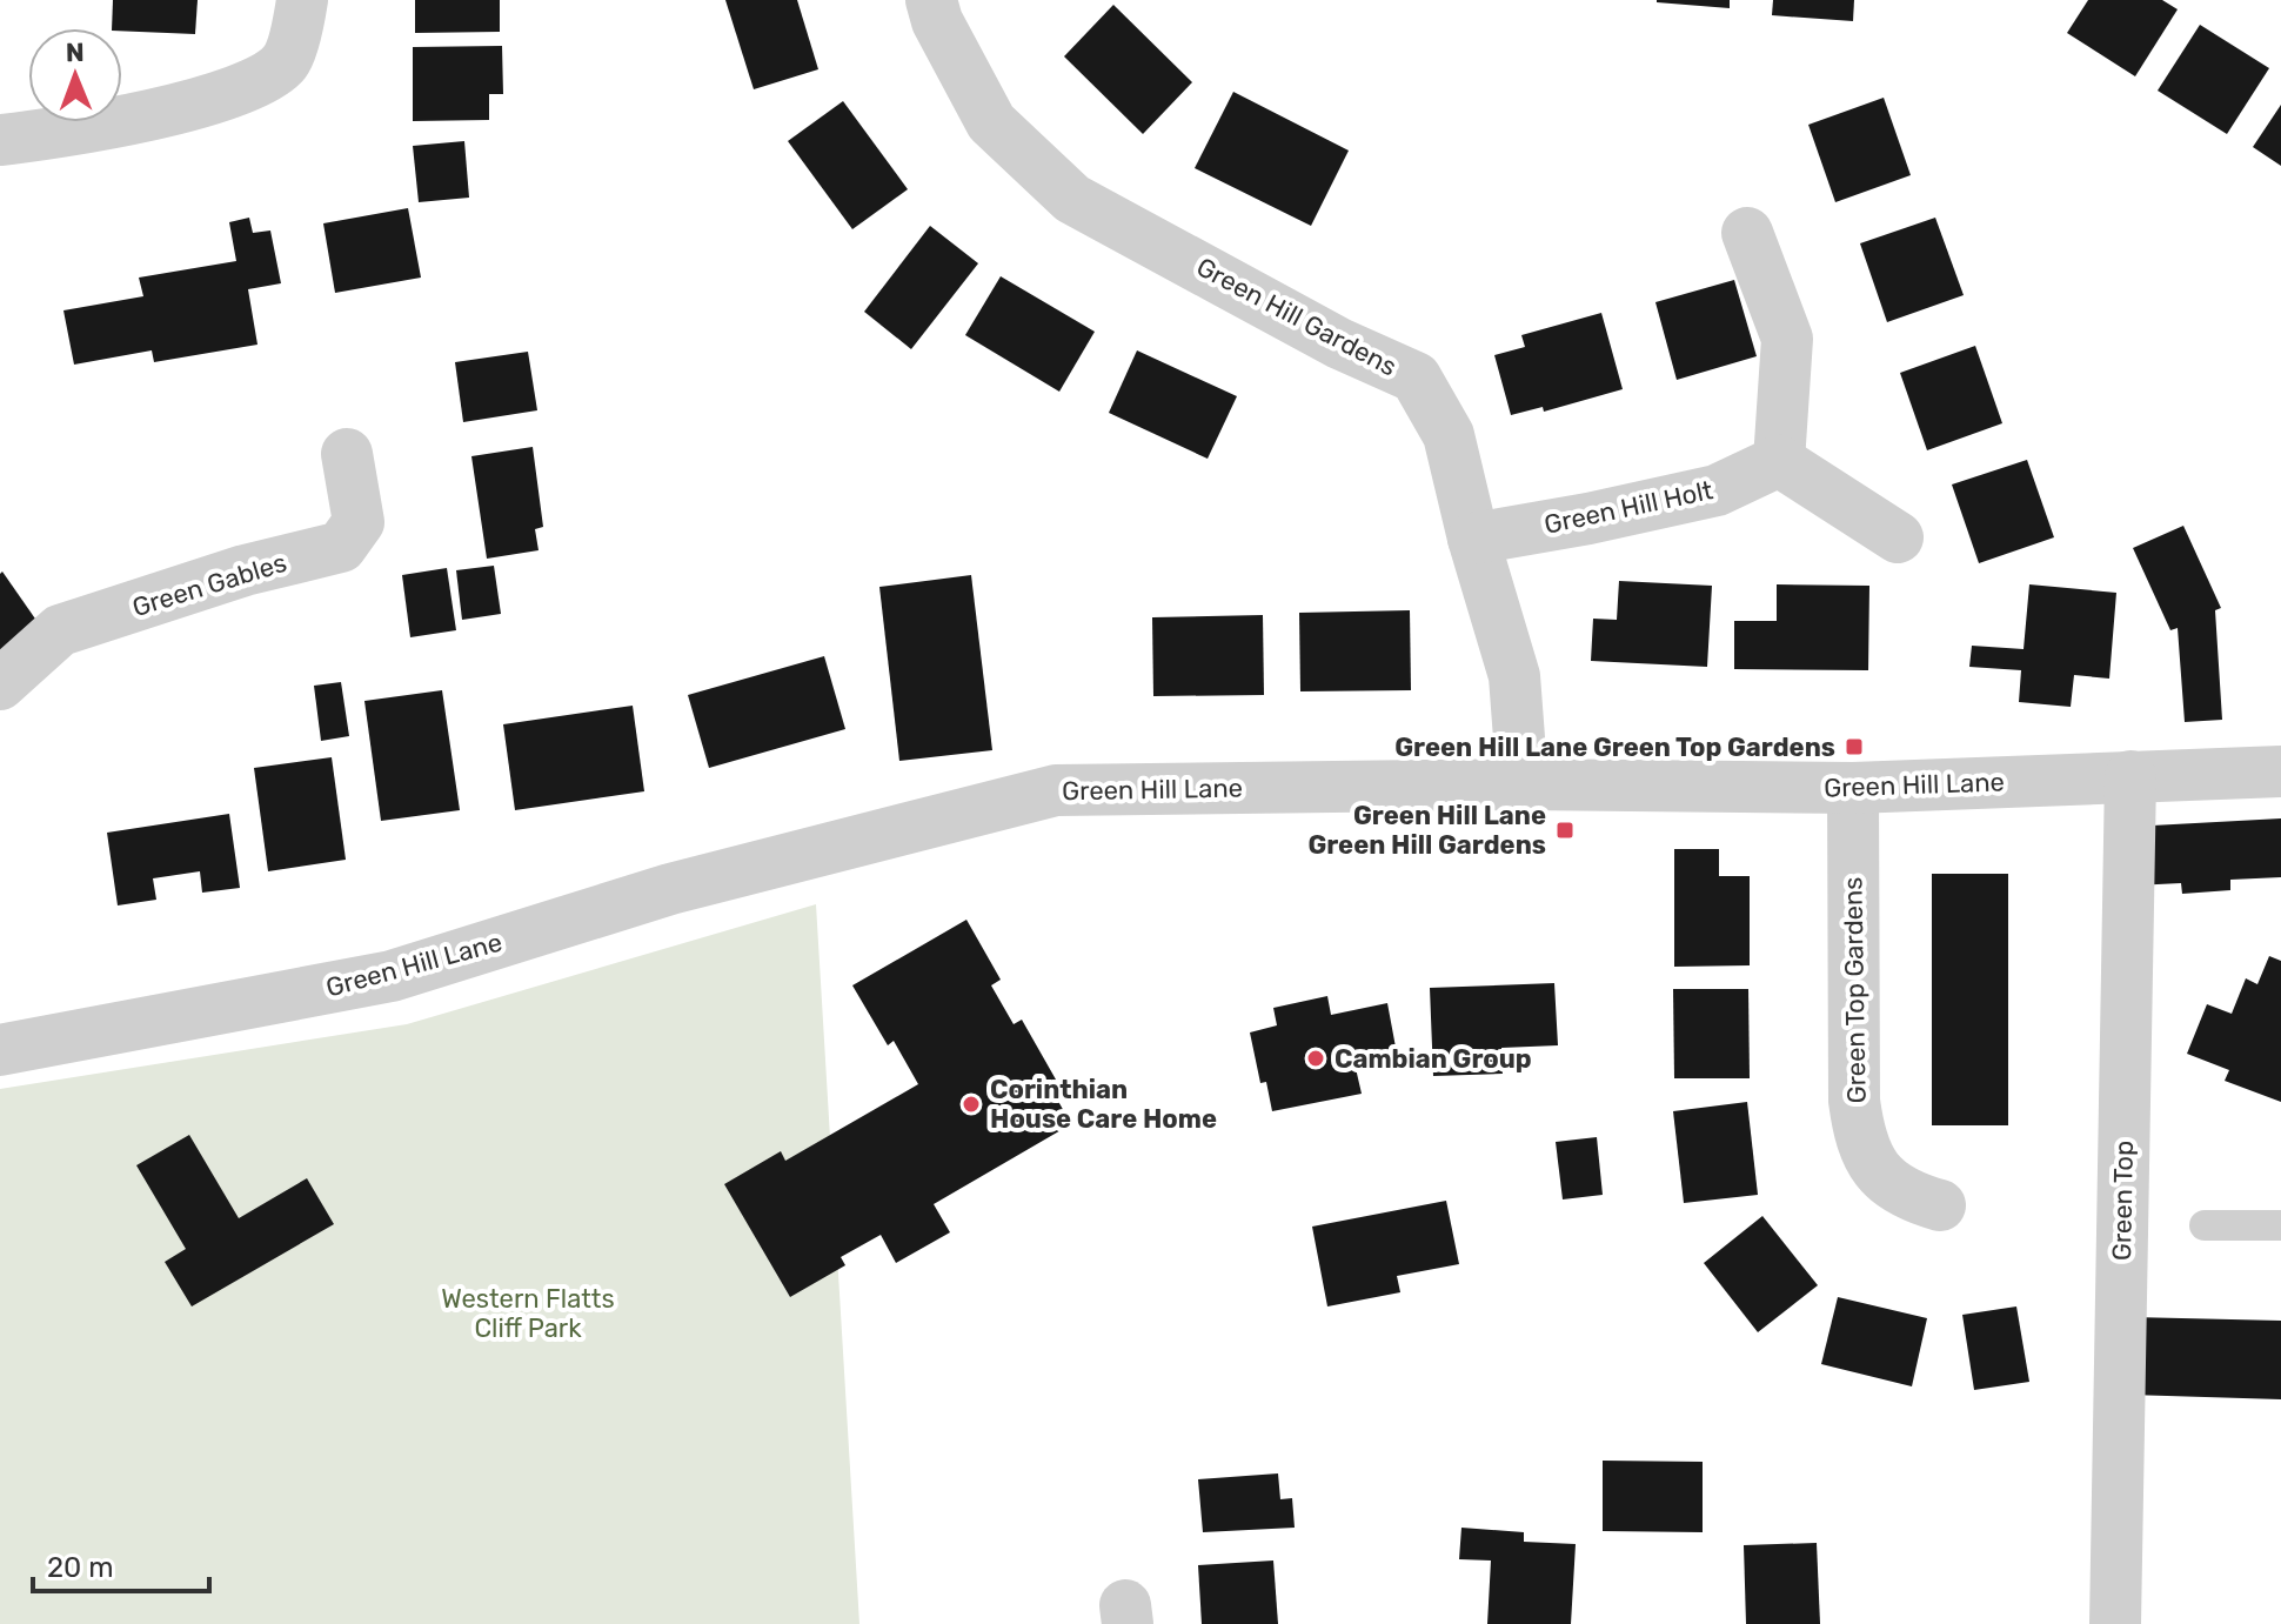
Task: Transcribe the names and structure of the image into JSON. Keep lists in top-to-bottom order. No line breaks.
{"streets":{"street":["Green Hill Gardens","Green Hill Holt","Green Gables","Green Hill Lane","Green Top Gardens","Green Top"]},"crossings":[["Green Hill Gardens","Green Hill Holt"],["Green Hill Gardens","Green Hill Lane"],["Green Hill Lane","Green Top Gardens"],["Green Hill Lane","Green Top"]],"parks":["Western Flatts Cliff Park"],"places":{"transit":["Green Hill Lane Green Top Gardens","Green Hill Lane Green Hill Gardens"],"other":["Cambian Group","Corinthian House Care Home"]},"scale_bar":"20 m","north":"top"}
